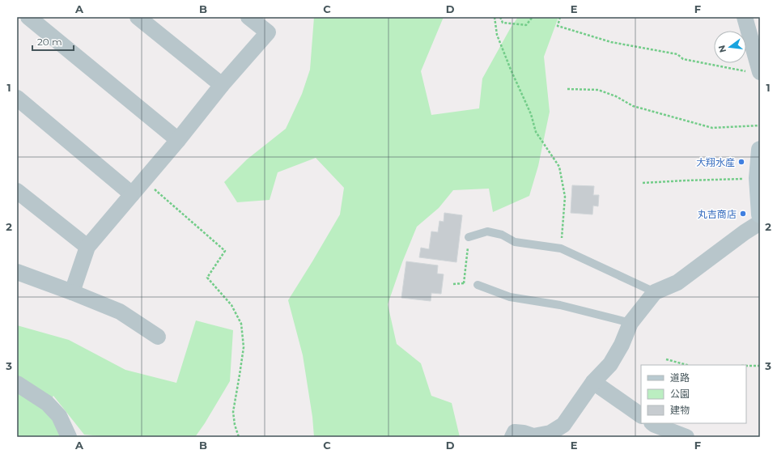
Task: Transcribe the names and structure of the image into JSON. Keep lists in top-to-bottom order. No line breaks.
{"places":["大翔水産","丸吉商店"],"legend":["道路","公園","建物"],"scale_bar":"20 m","north":"left","grid":{"columns":["A","B","C","D","E","F"],"rows":["1","2","3"]}}
